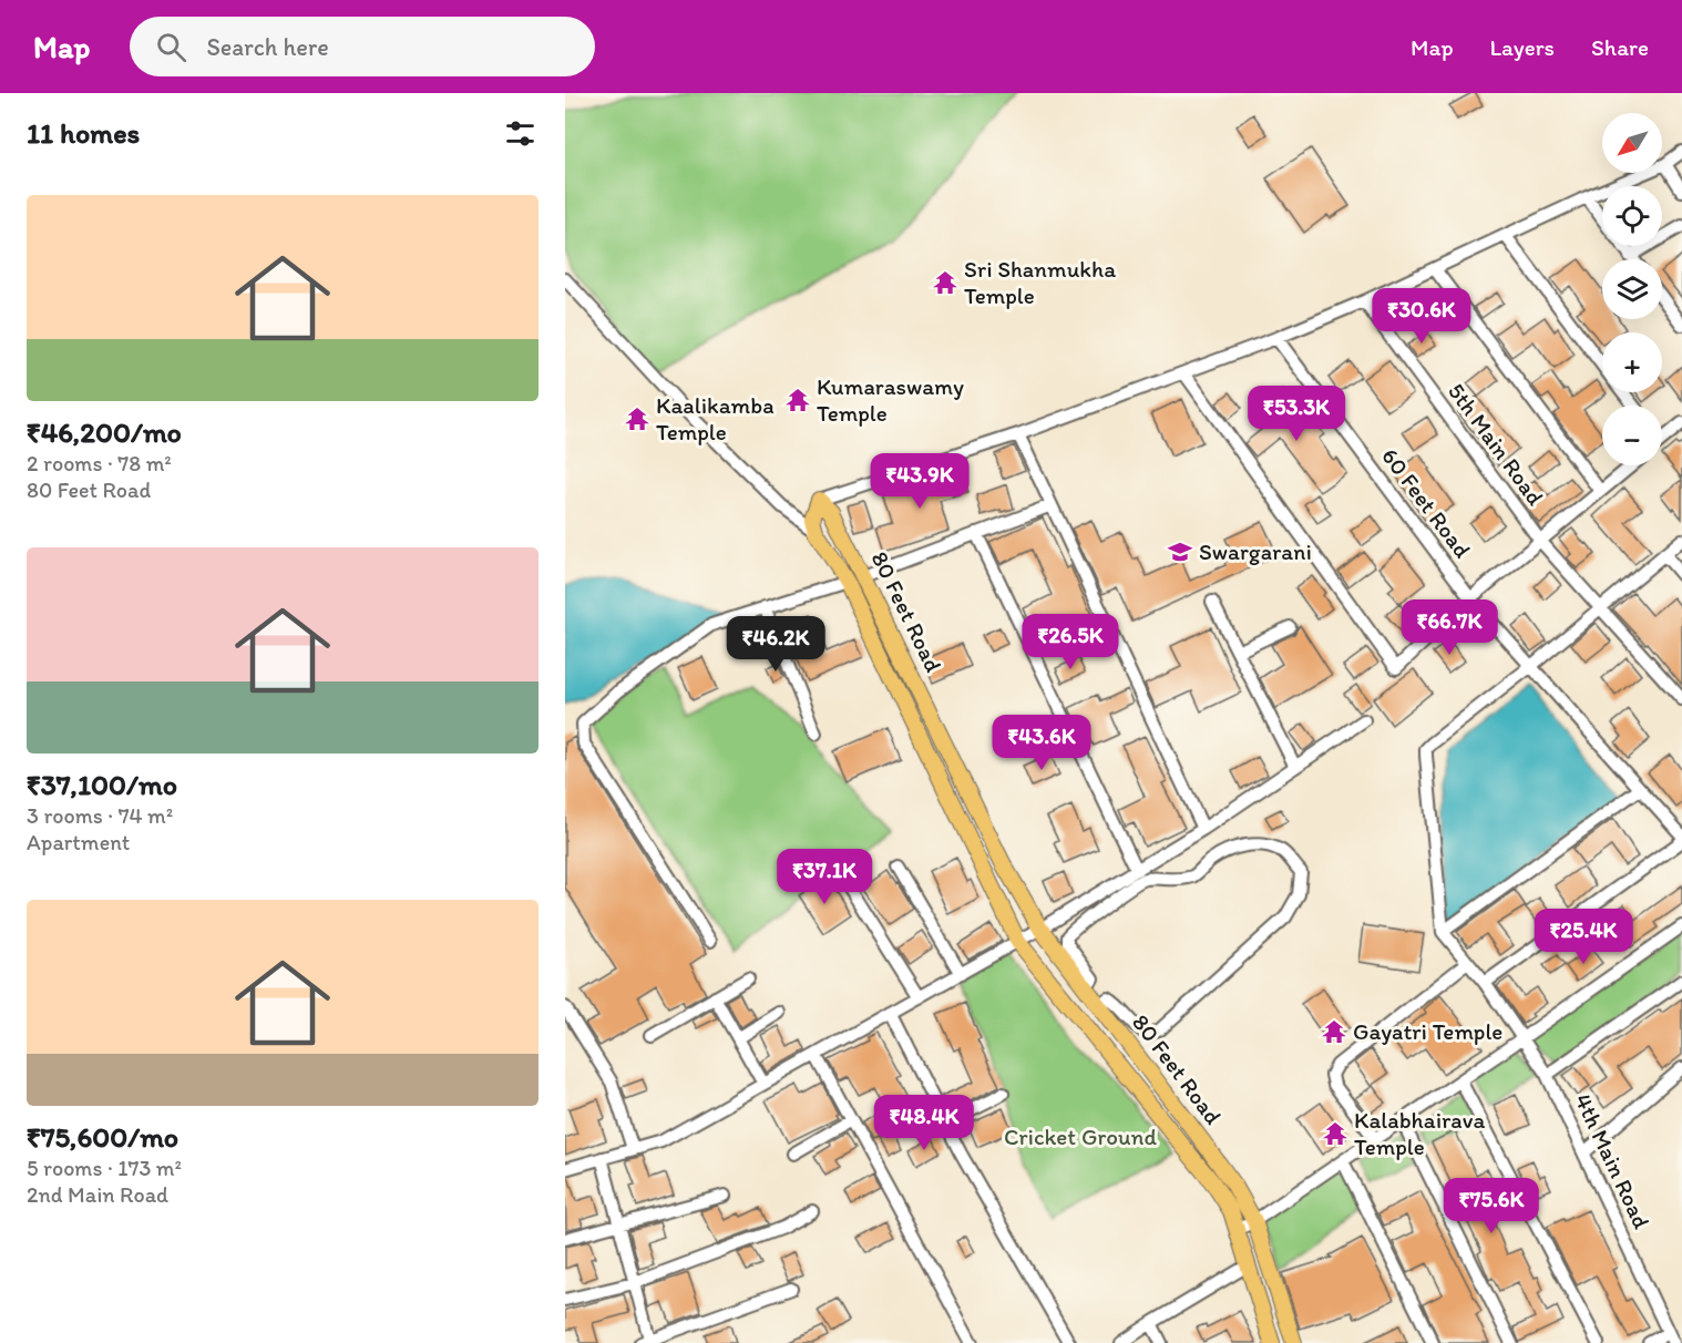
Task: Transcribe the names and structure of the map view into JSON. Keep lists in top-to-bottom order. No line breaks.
{"streets":{"main road":["80 Feet Road"],"street":["5th Main Road","60 Feet Road","4th Main Road"]},"parks":["Cricket Ground"],"places":{"temple":["Sri Shanmukha Temple","Kumaraswamy Temple","Kaalikamba Temple","Gayatri Temple","Kalabhairava Temple"],"school or university":["Swargarani"]},"north":"bottom left","page":{"header":"Map","search":"Search here","nav":["Map","Layers","Share"],"heading":"11 homes","map_buttons":["+","−"],"list":[{"name":"₹46,200/mo","note":"2 rooms · 78 m² · 80 Feet Road"},{"name":"₹37,100/mo","note":"3 rooms · 74 m² · Apartment"},{"name":"₹75,600/mo","note":"5 rooms · 173 m² · 2nd Main Road"}],"price":["₹30.6K","₹53.3K","₹43.9K","₹66.7K","₹26.5K","₹46.2K","₹43.6K","₹37.1K","₹25.4K","₹48.4K","₹75.6K"]}}
